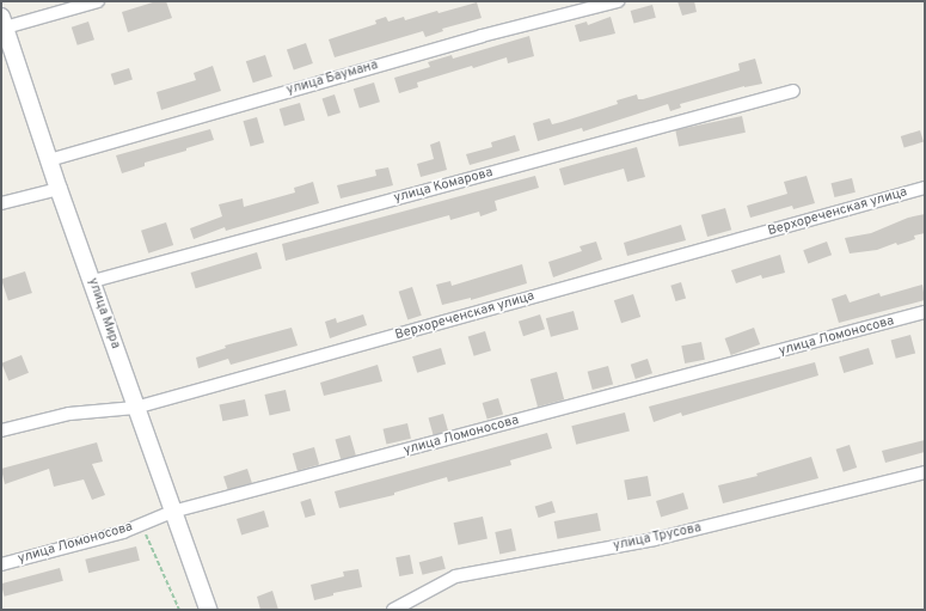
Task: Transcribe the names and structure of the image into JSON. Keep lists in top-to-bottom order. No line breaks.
{"streets":{"street":["улица Баумана","улица Комарова","Верхореченская улица","улица Мира","улица Ломоносова","улица Трусова"]},"crossings":[["улица Баумана","улица Мира"],["улица Комарова","улица Мира"],["Верхореченская улица","улица Мира"],["улица Мира","улица Ломоносова"]]}
